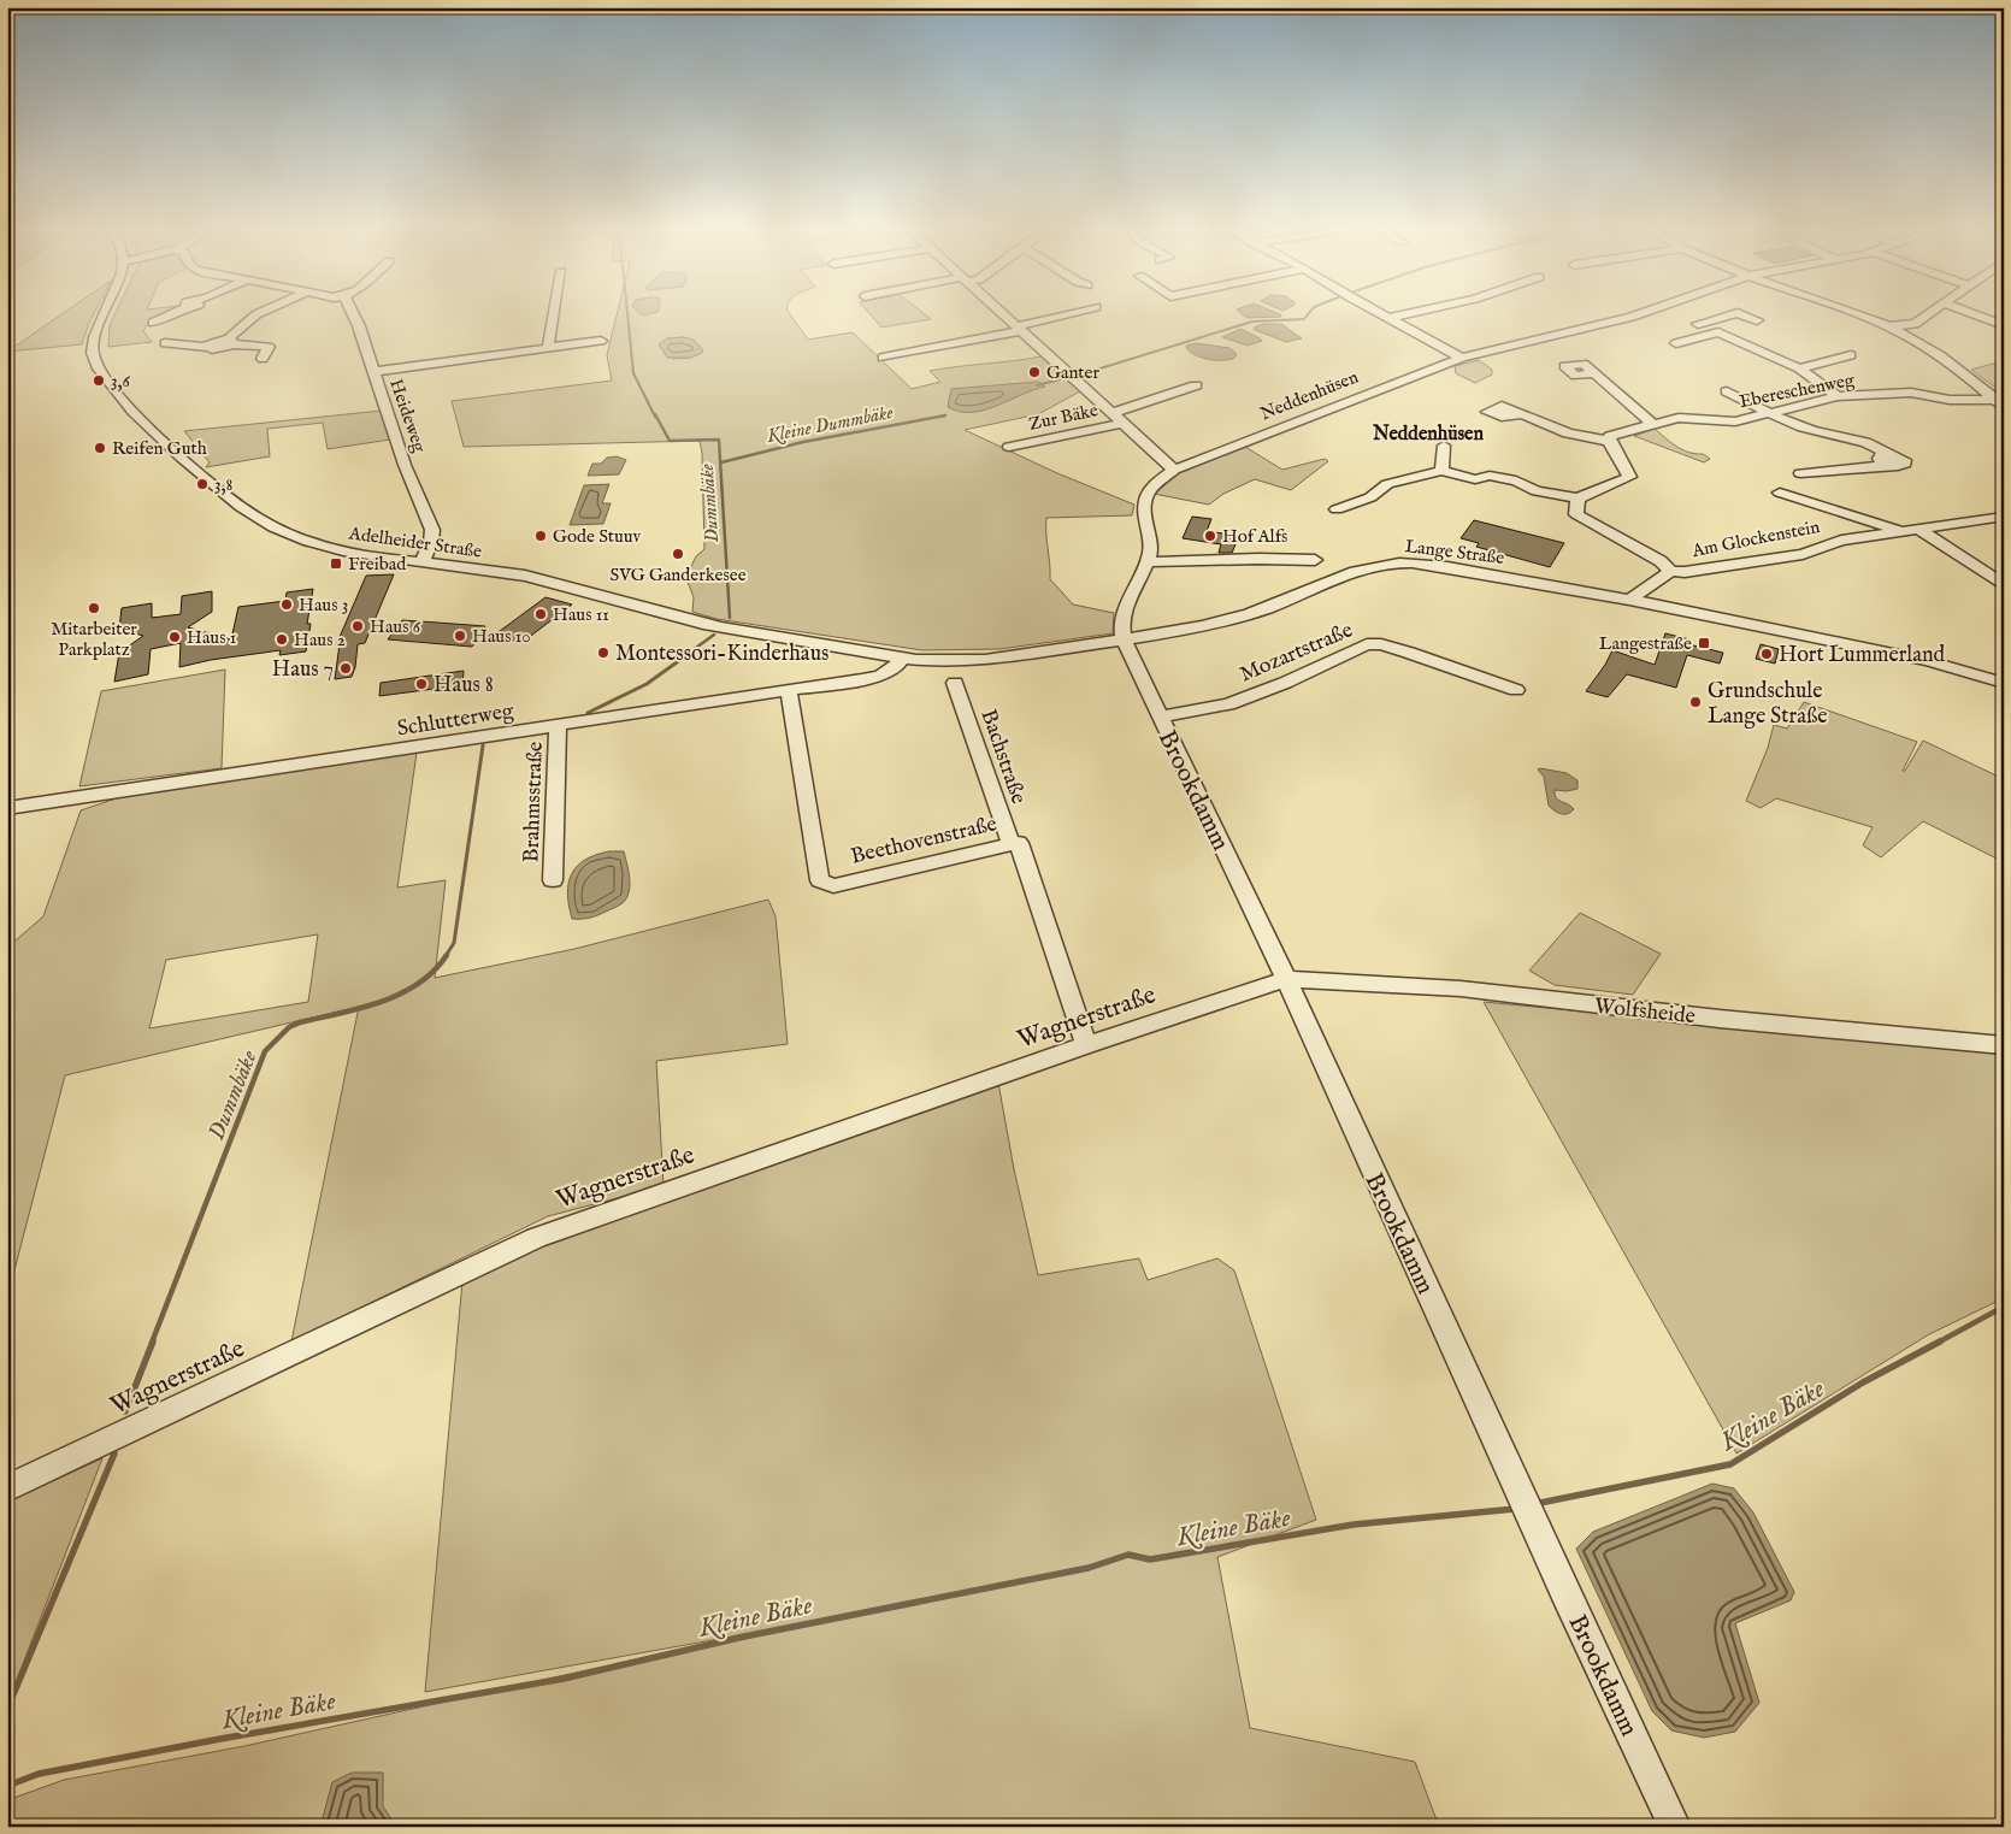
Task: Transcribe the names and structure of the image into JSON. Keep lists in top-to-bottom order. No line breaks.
{"streets":{"street":["Ebereschenweg","Neddenhüsen","Heideweg","Zur Bäke","Am Glockenstein","Adelheider Straße","Lange Straße","Mozartstraße","Schlutterweg","Bachstraße","Brookdamm","Brahmsstraße","Beethovenstraße","Wolfsheide","Wagnerstraße"]},"crossings":[["Neddenhüsen","Lange Straße"],["Neddenhüsen","Brookdamm"],["Heideweg","Adelheider Straße"],["Am Glockenstein","Lange Straße"],["Adelheider Straße","Lange Straße"],["Adelheider Straße","Schlutterweg"],["Lange Straße","Schlutterweg"],["Lange Straße","Brookdamm"],["Mozartstraße","Brookdamm"],["Schlutterweg","Brahmsstraße"],["Schlutterweg","Beethovenstraße"],["Bachstraße","Beethovenstraße"],["Brookdamm","Wolfsheide"],["Brookdamm","Wagnerstraße"],["Beethovenstraße","Wagnerstraße"],["Wolfsheide","Wagnerstraße"]],"districts":["Neddenhüsen"],"water":["Kleine Dummbäke","Dummbäke","Kleine Bäke"],"places":{"other":["Ganter","3,6","Reifen Guth","3,8","Gode Stuuv","Hof Alfs","SVG Ganderkesee","Haus 3","Mitarbeiter Parkplatz","Haus 11","Haus 6","Haus 10","Haus 1","Haus 2","Montessori-Kinderhaus","Hort Lummerland","Haus 7","Haus 8","Grundschule Lange Straße"],"transit":["Freibad","Langestraße"]}}
